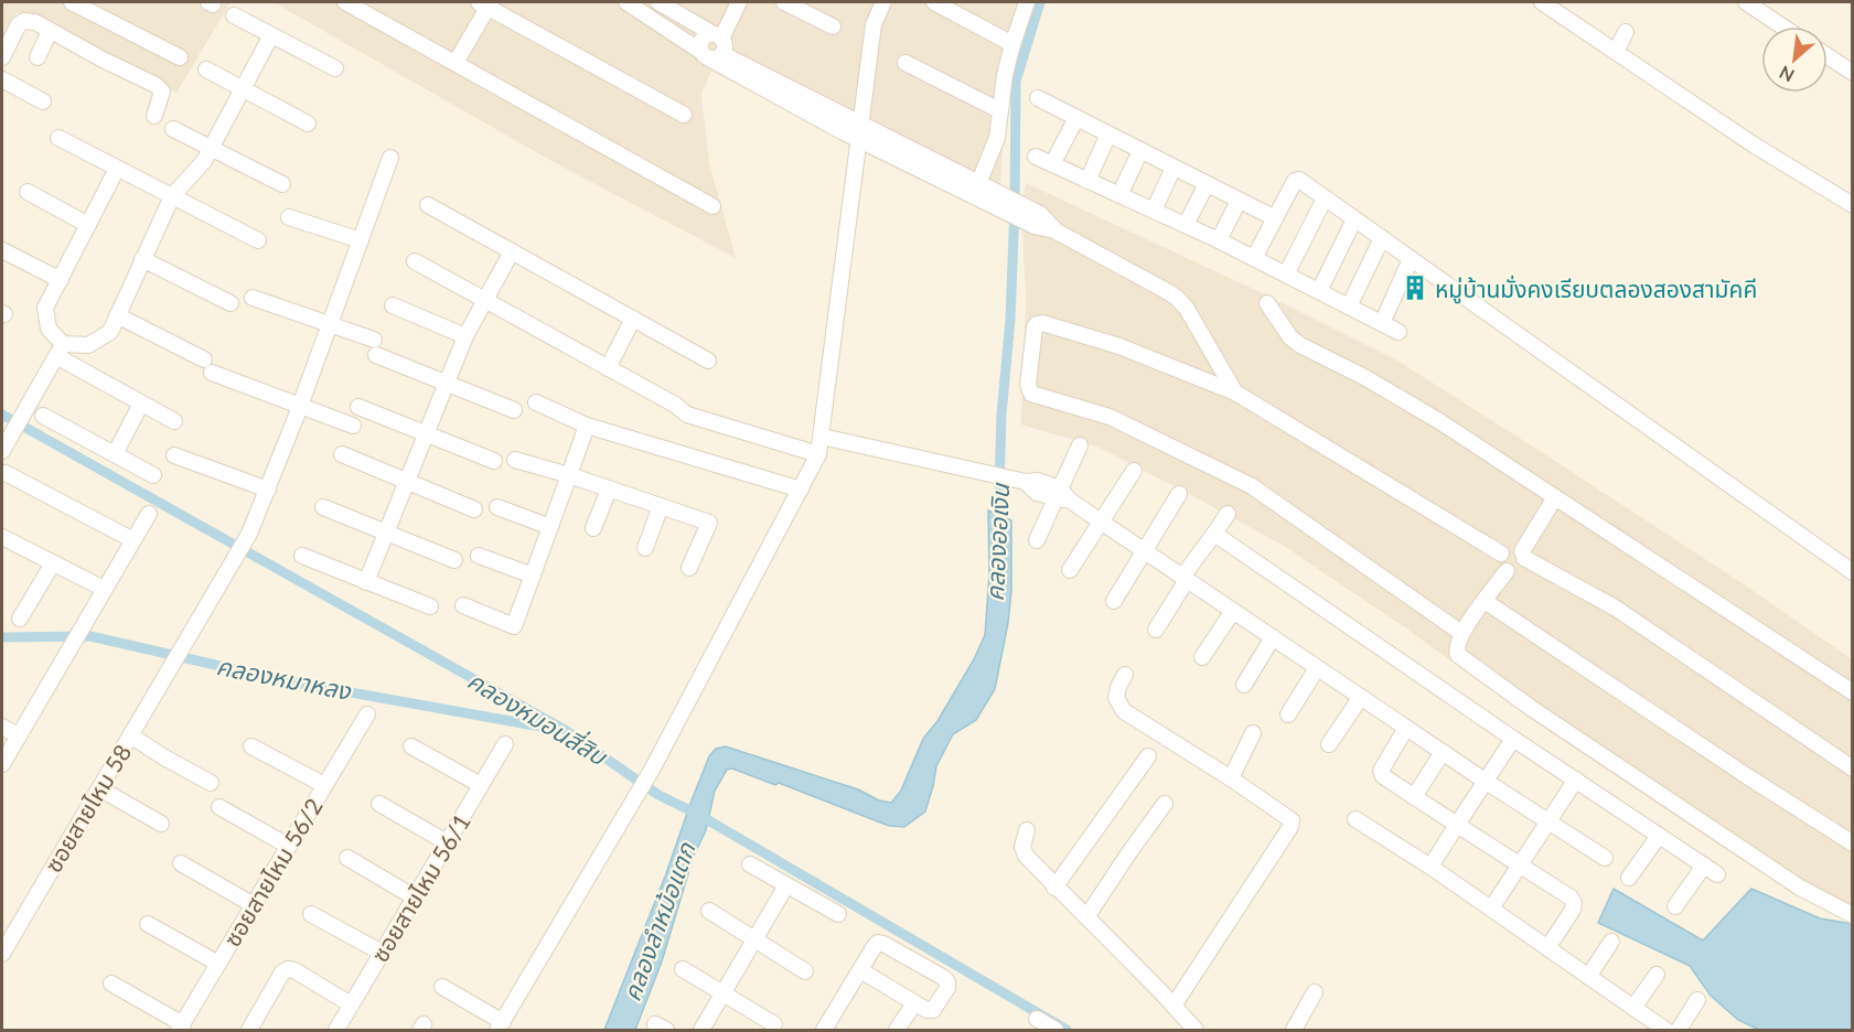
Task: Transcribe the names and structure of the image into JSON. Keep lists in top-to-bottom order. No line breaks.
{"streets":{"street":["ซอยสายไหม 58","ซอยสายไหม 56/2","ซอยสายไหม 56/1"]},"water":["คลองออเงิน","คลองหมาหลง","คลองหมอนสี่สิบ","คลองลำหม้อแตก"],"places":{"building":["หมู่บ้านมั่งคงเรียบตลองสองสามัคคี"]},"north":"bottom left"}
